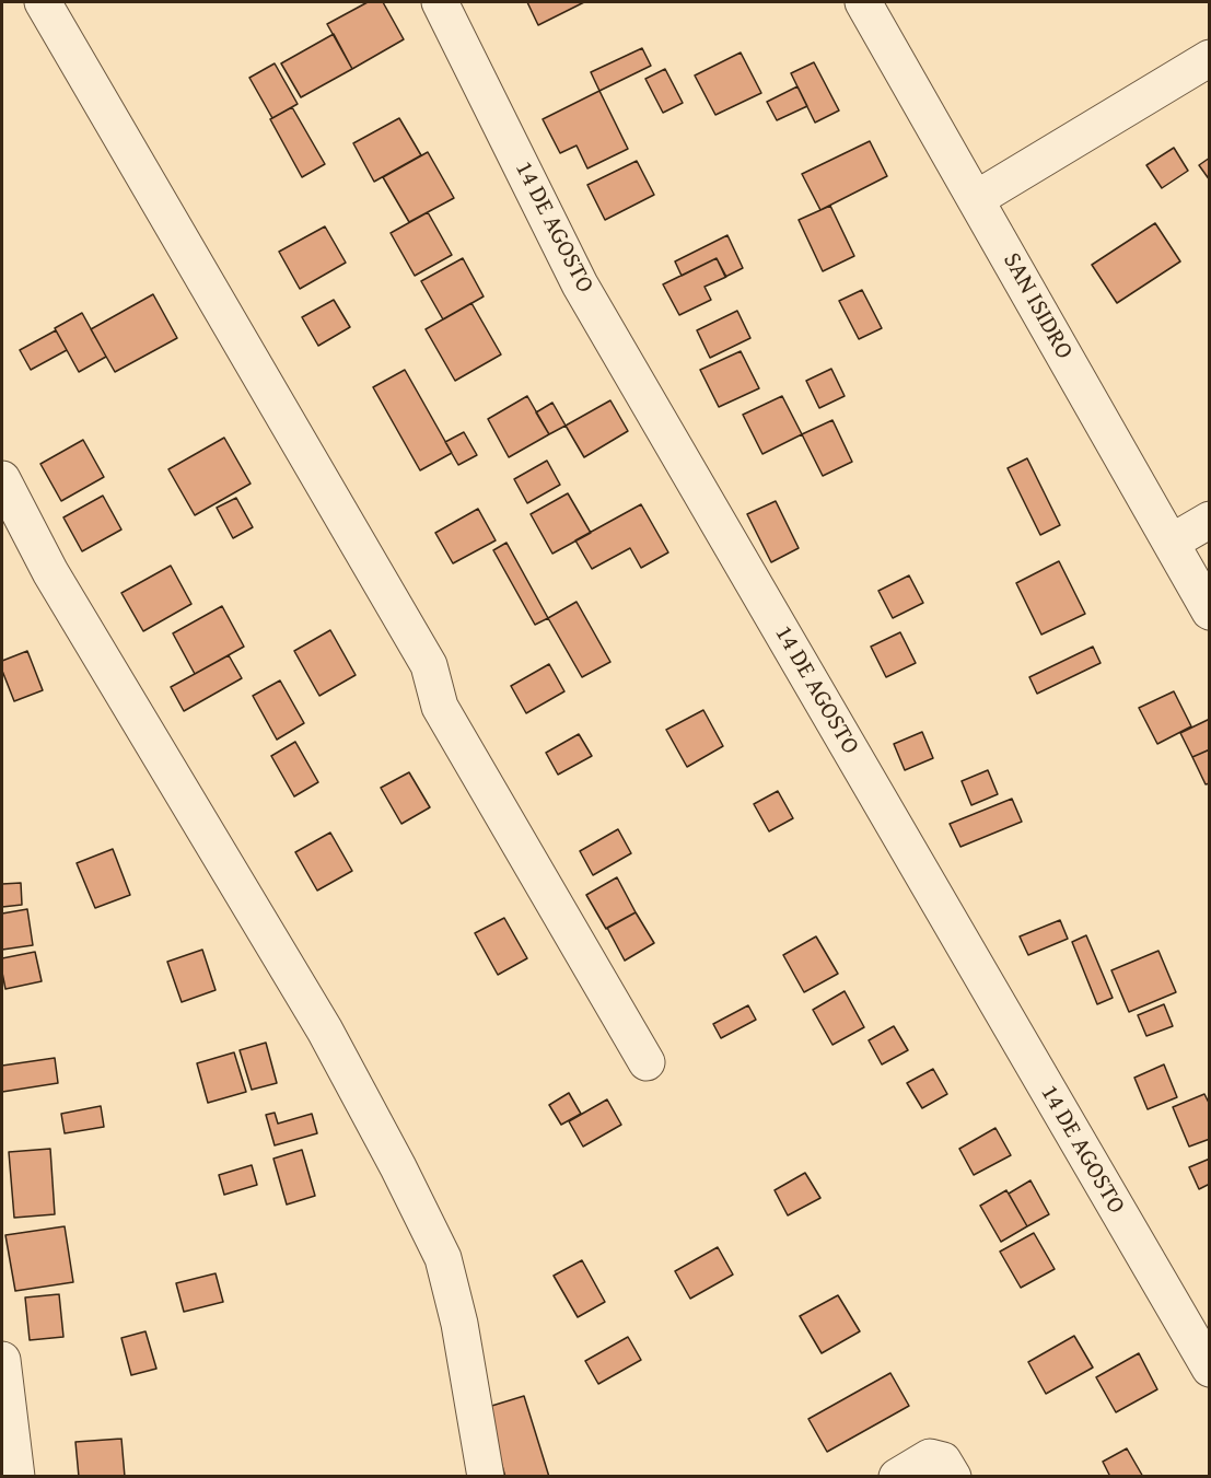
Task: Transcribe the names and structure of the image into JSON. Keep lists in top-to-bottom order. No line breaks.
{"streets":{"street":["14 DE AGOSTO","SAN ISIDRO"]}}
